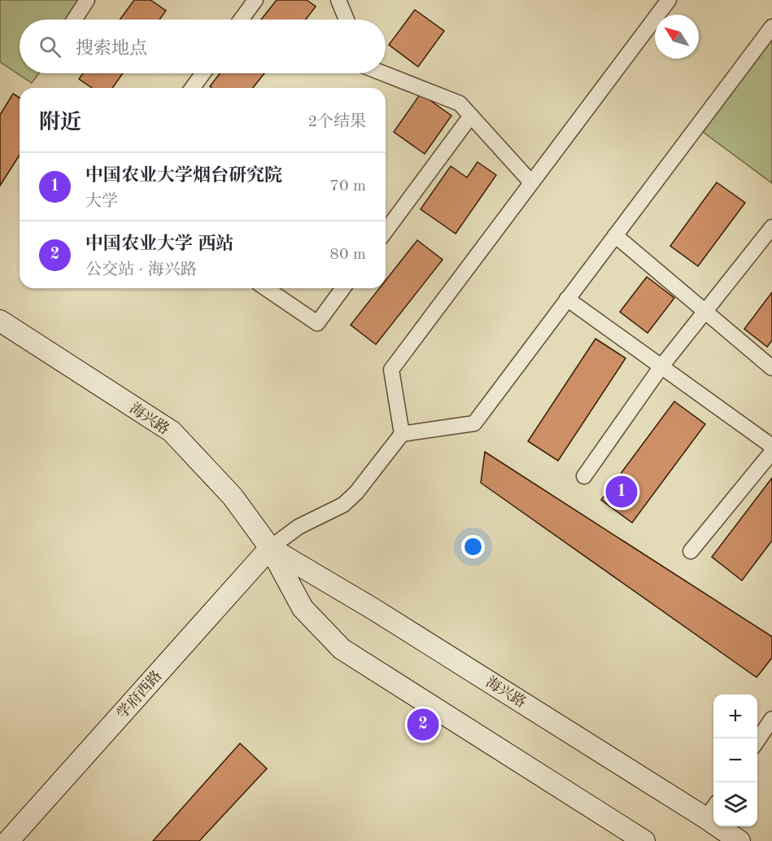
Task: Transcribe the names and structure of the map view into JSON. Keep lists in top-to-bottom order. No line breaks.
{"streets":{"street":["海兴路","学府西路"]},"crossings":[["海兴路","学府西路"]],"north":"top left","page":{"search":"搜索地点","heading":["附近","2个结果"],"list":[{"mark":"1","name":"中国农业大学烟台研究院","note":"大学","value":"70 m"},{"mark":"2","name":"中国农业大学 西站","note":"公交站 · 海兴路","value":"80 m"}],"pins":["1","2"],"map_buttons":["+","−"]}}
